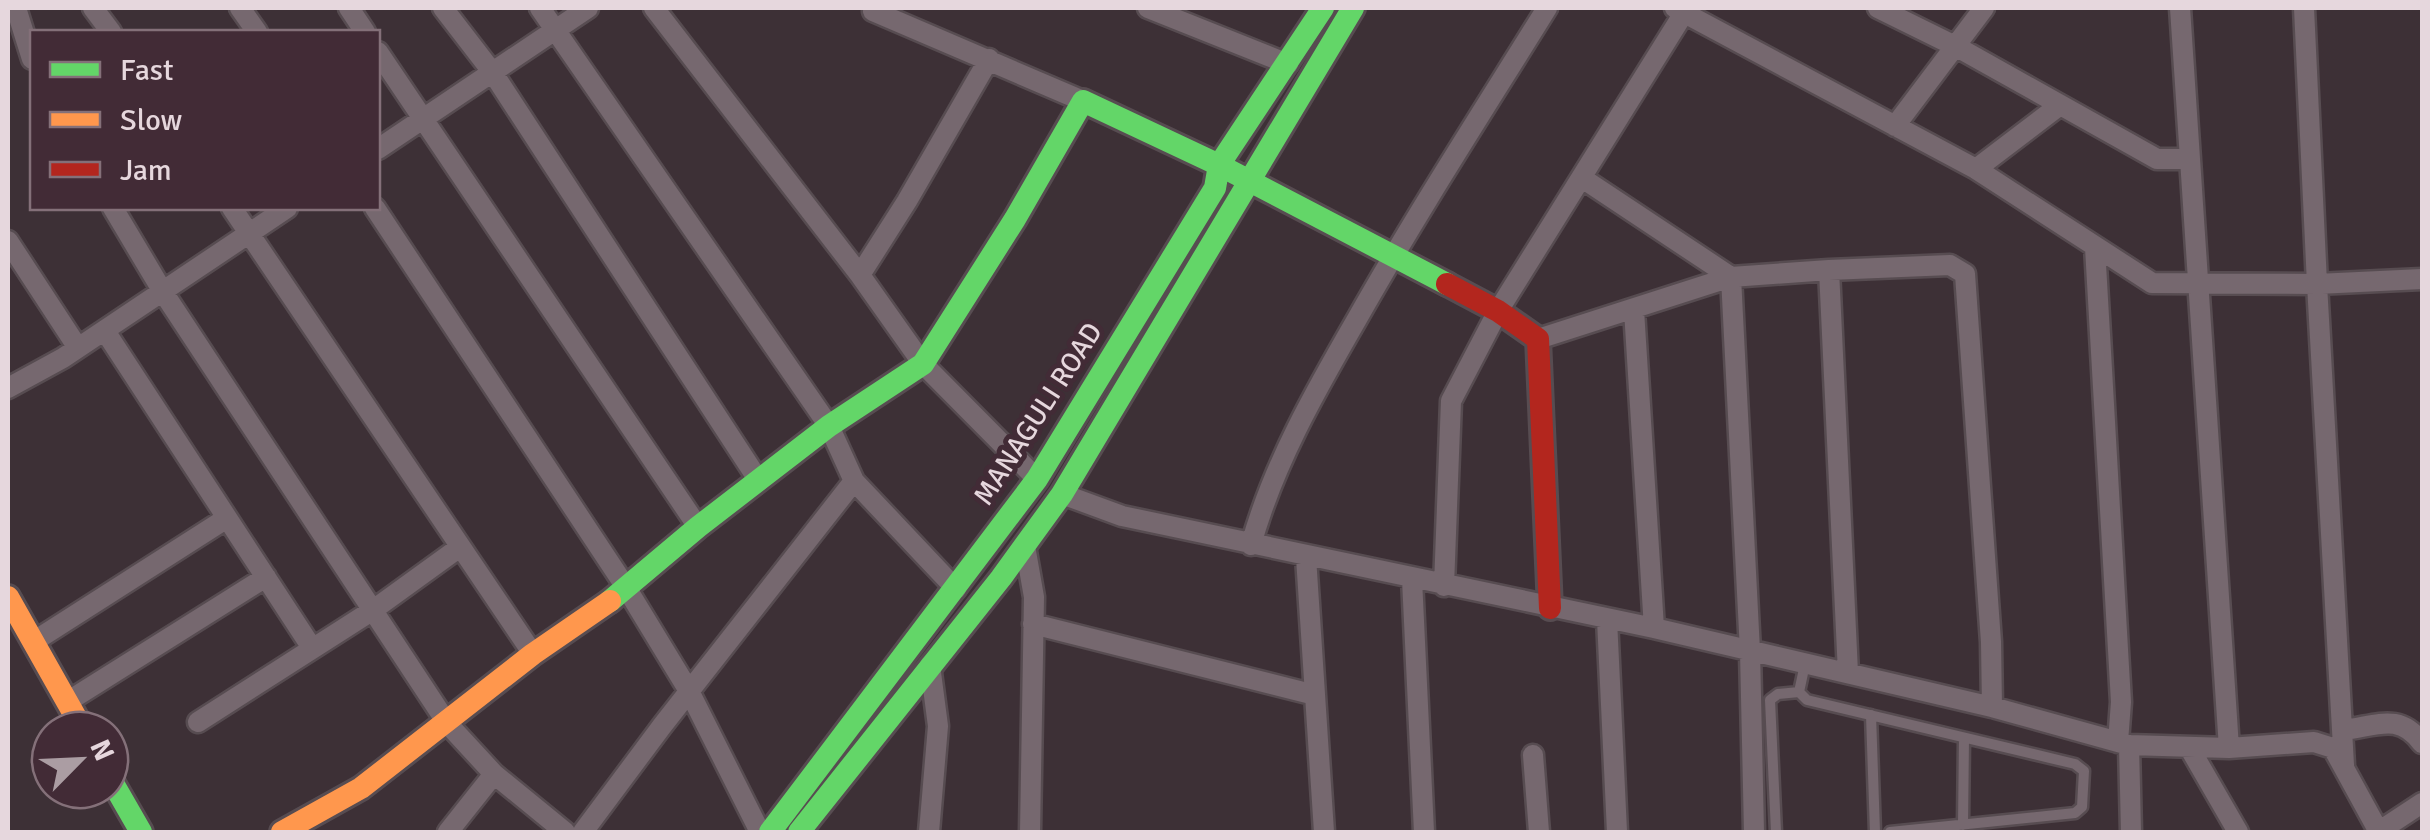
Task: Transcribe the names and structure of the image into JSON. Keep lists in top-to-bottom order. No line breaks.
{"streets":{"main road":["MANAGULI ROAD"]},"legend":["Fast","Slow","Jam"],"north":"top right"}
